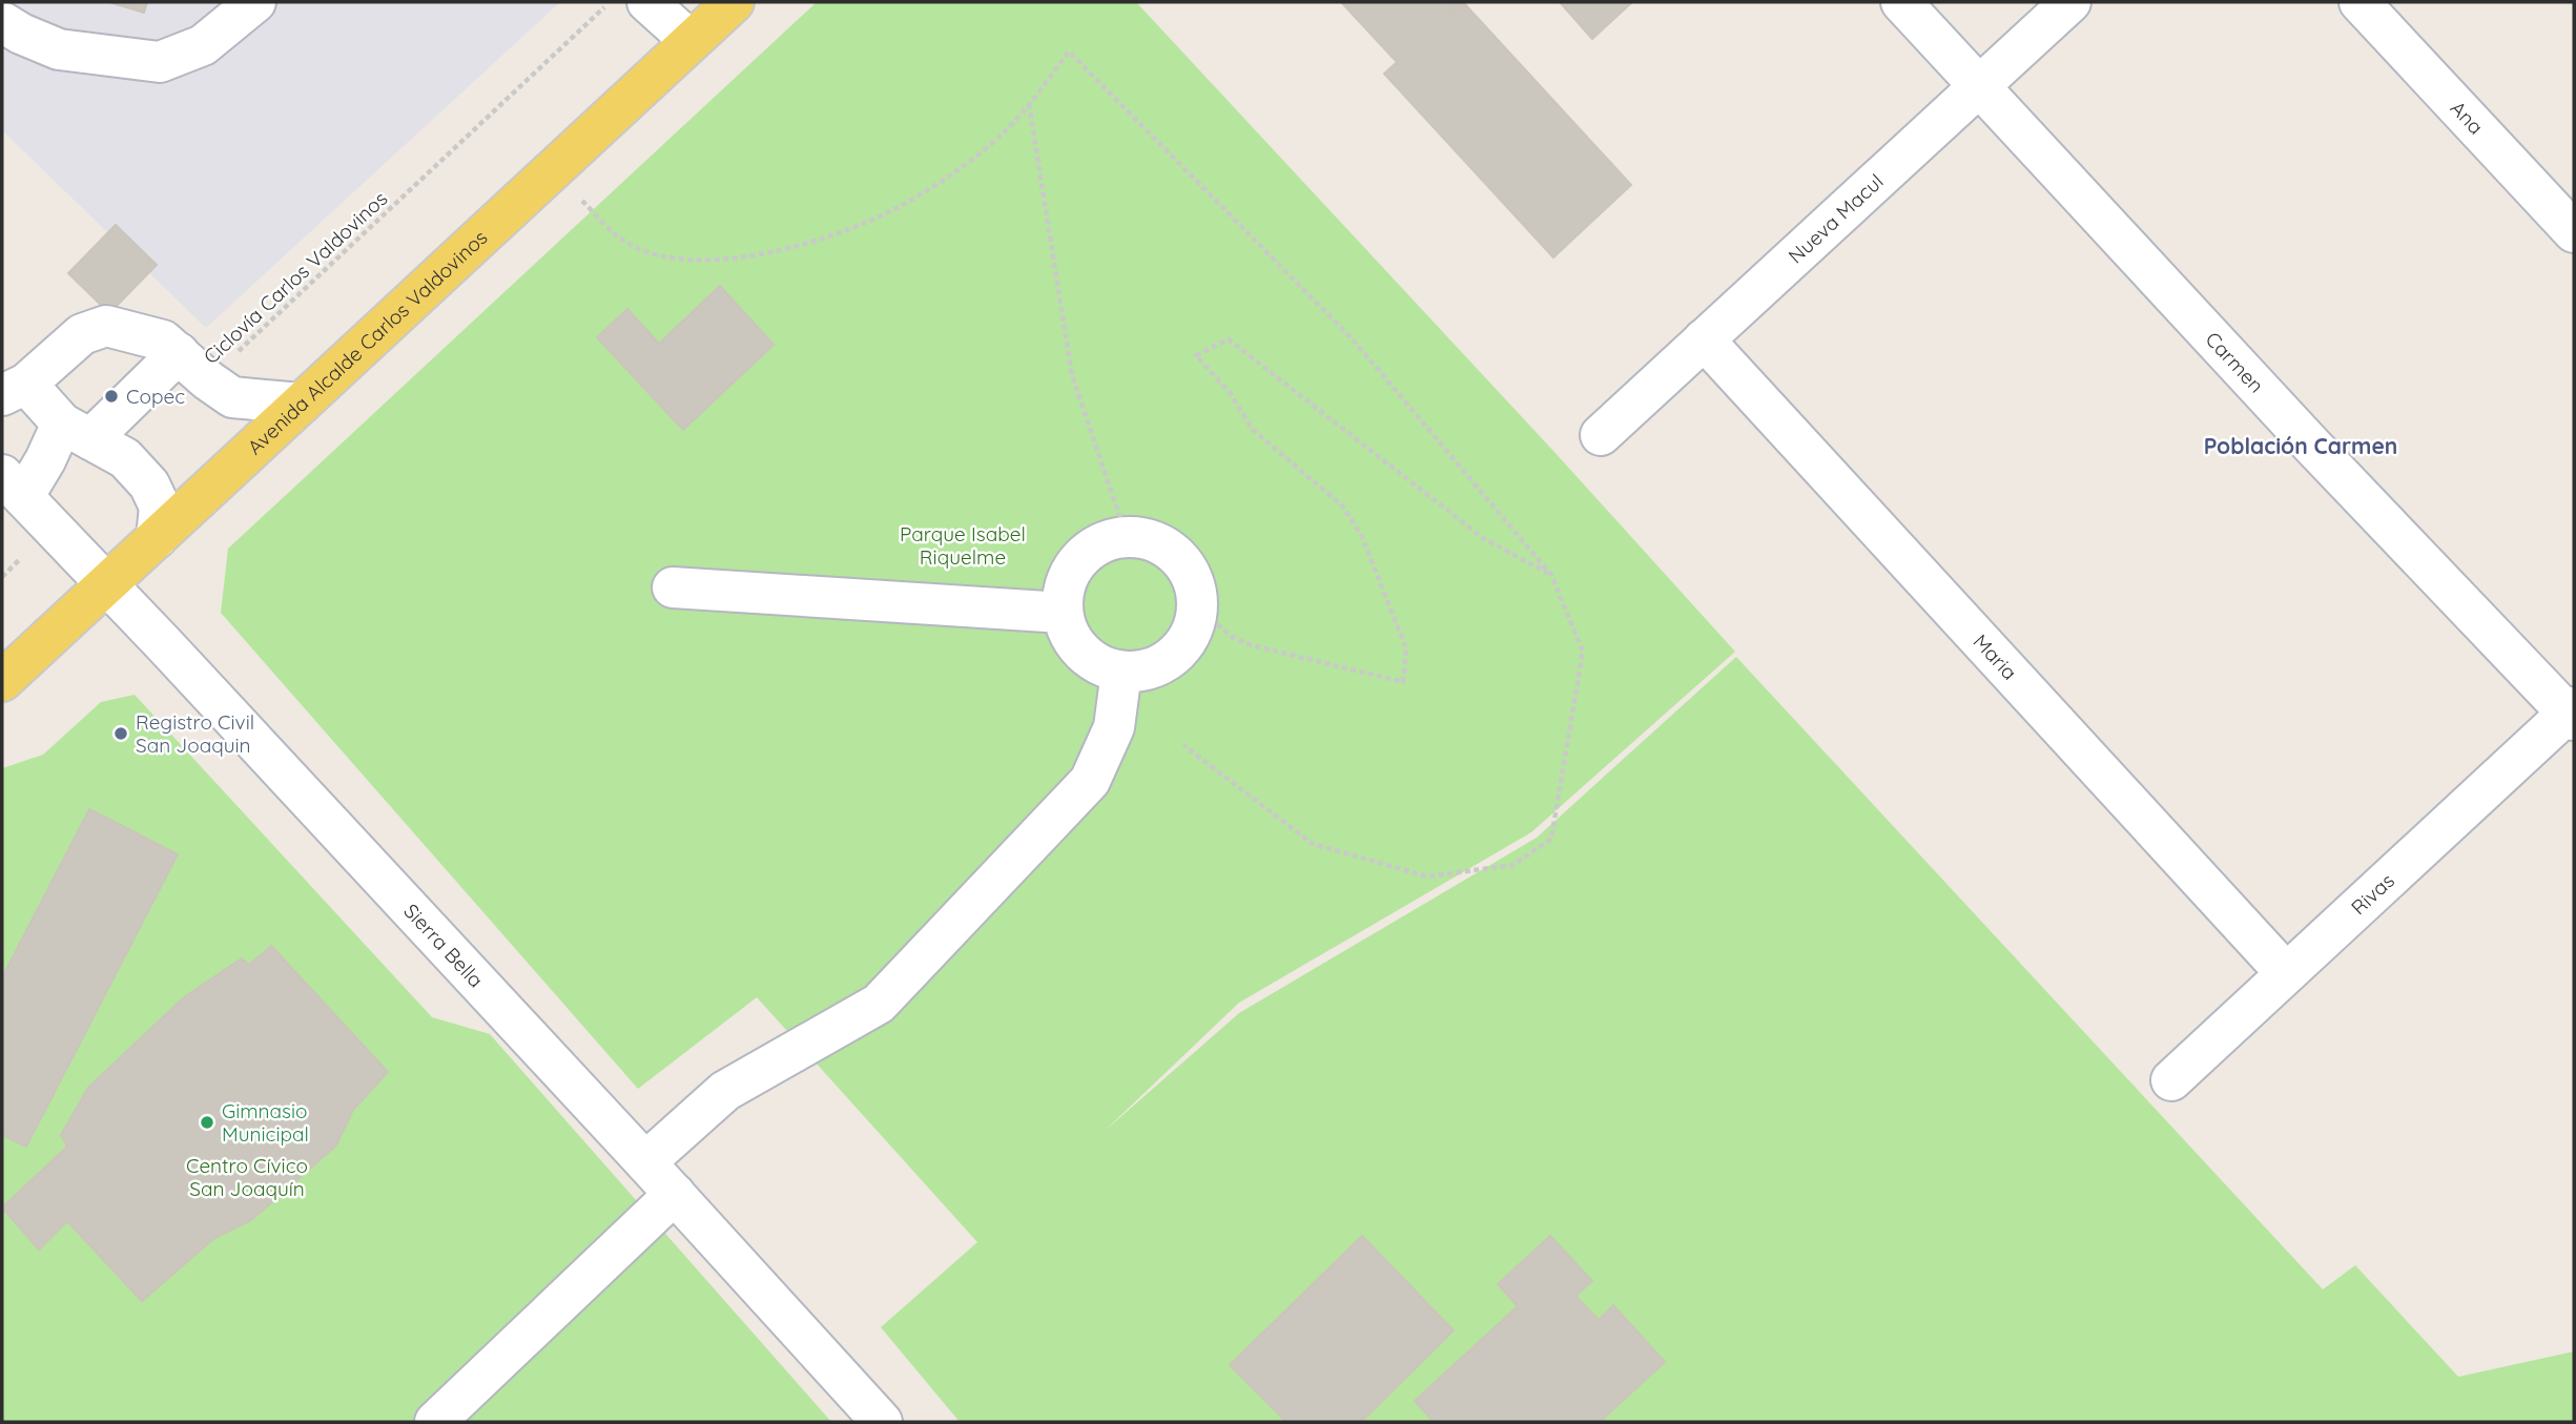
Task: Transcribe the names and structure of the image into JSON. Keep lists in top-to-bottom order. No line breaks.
{"streets":{"main road":["Avenida Alcalde Carlos Valdovinos"],"street":["Ana","Nueva Macul","Carmen","Maria","Rivas","Sierra Bella"],"path":["Ciclovía Carlos Valdovinos"]},"crossings":[["Nueva Macul","Carmen"],["Nueva Macul","Maria"],["Avenida Alcalde Carlos Valdovinos","Sierra Bella"],["Carmen","Rivas"],["Maria","Rivas"]],"districts":["Población Carmen"],"parks":["Parque Isabel Riquelme","Centro Cívico San Joaquín"],"places":["Copec","Registro Civil San Joaquin","Gimnasio Municipal"]}
